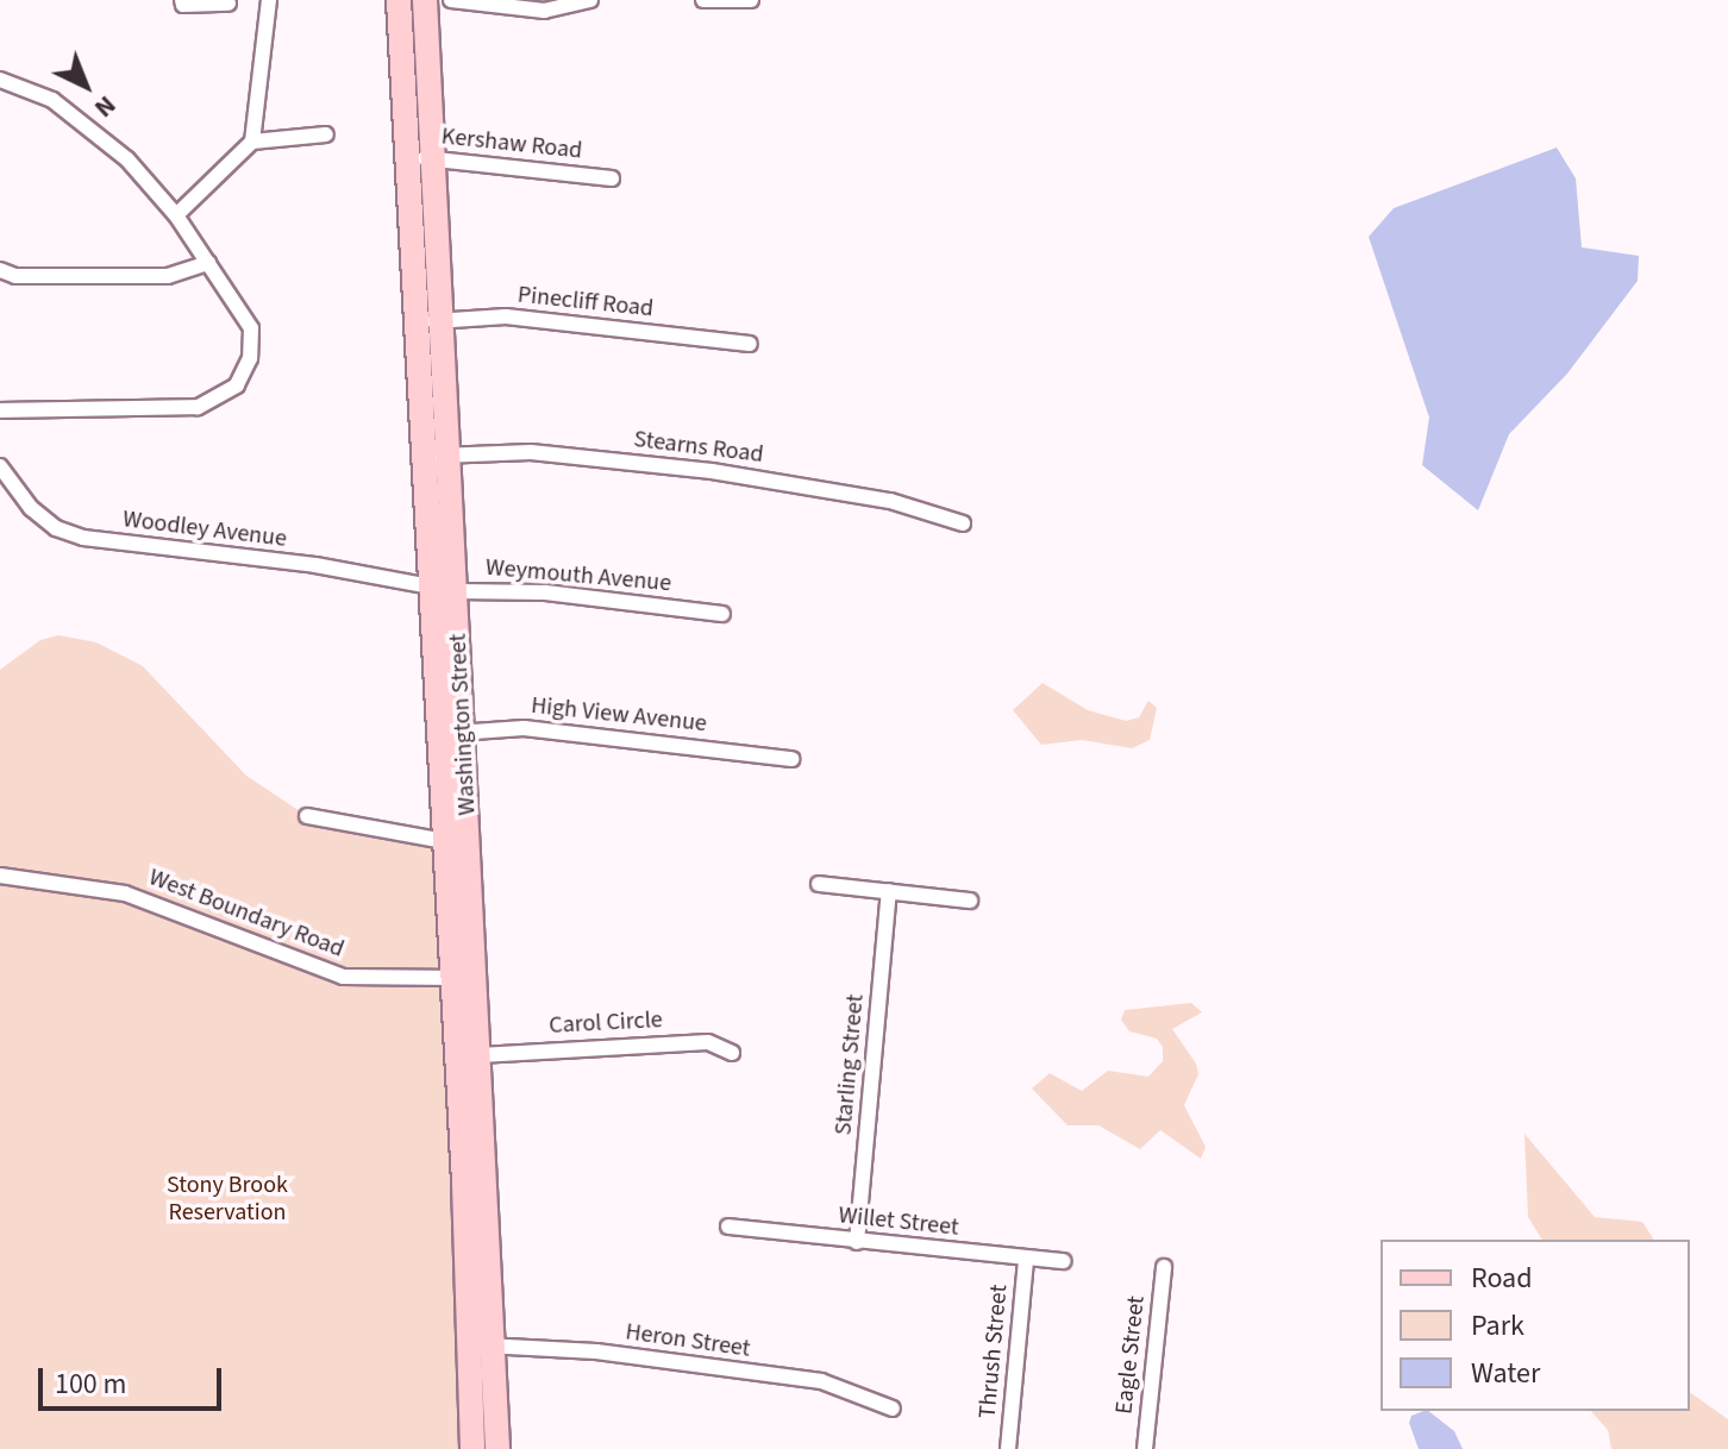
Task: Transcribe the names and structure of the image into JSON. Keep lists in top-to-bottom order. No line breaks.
{"streets":{"main road":["Washington Street"],"street":["Kershaw Road","Pinecliff Road","Stearns Road","Woodley Avenue","Weymouth Avenue","High View Avenue","West Boundary Road","Carol Circle","Starling Street","Willet Street","Heron Street","Thrush Street","Eagle Street"]},"crossings":[["Kershaw Road","Washington Street"],["Pinecliff Road","Washington Street"],["Stearns Road","Washington Street"],["Woodley Avenue","Weymouth Avenue"],["Woodley Avenue","Washington Street"],["Weymouth Avenue","Washington Street"],["High View Avenue","Washington Street"],["Washington Street","West Boundary Road"],["Washington Street","Carol Circle"],["Washington Street","Heron Street"],["Starling Street","Willet Street"],["Willet Street","Thrush Street"]],"parks":["Stony Brook Reservation"],"legend":["Road","Park","Water"],"scale_bar":"100 m","north":"bottom right"}
